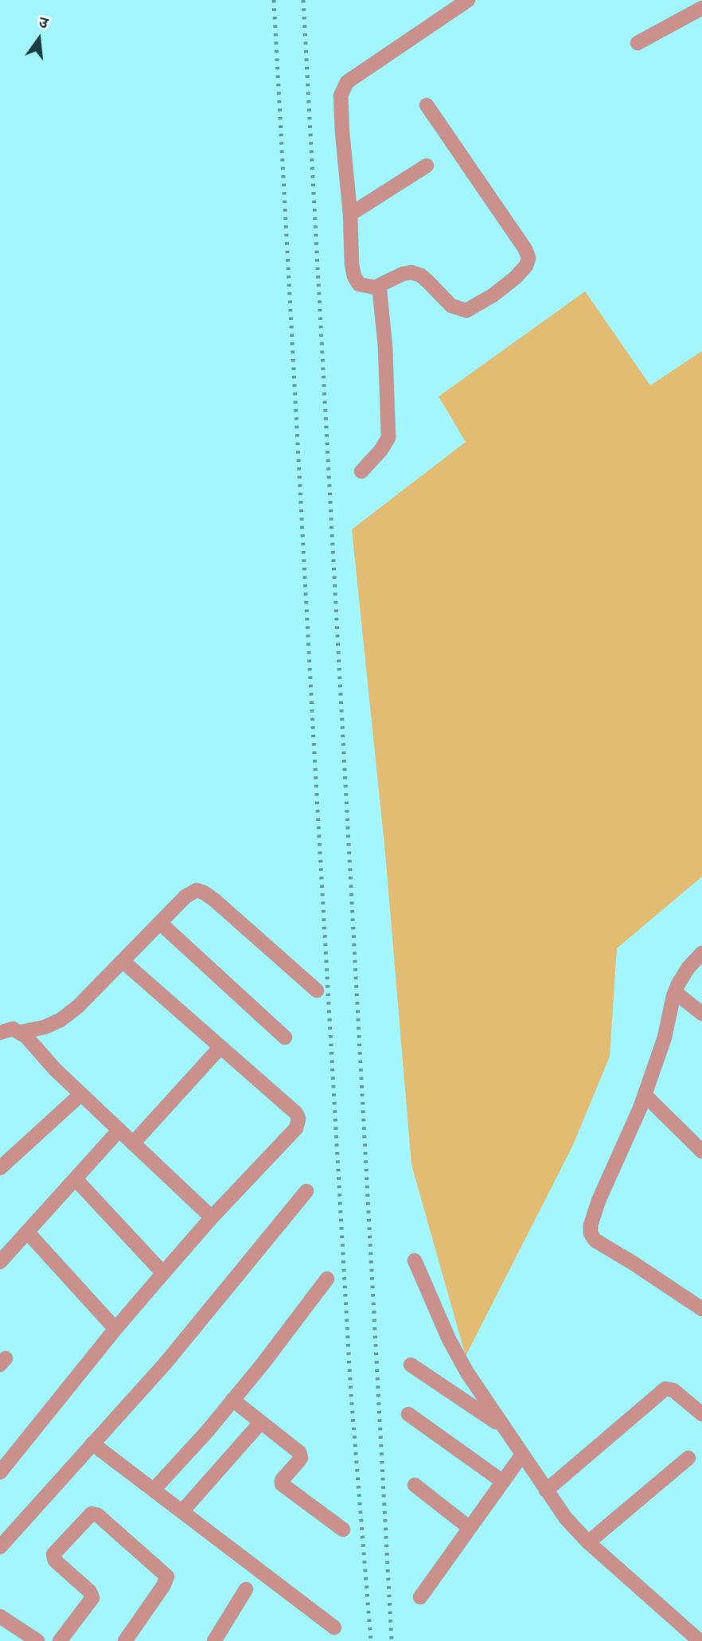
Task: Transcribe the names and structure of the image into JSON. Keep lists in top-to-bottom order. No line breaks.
{"north":"top"}
